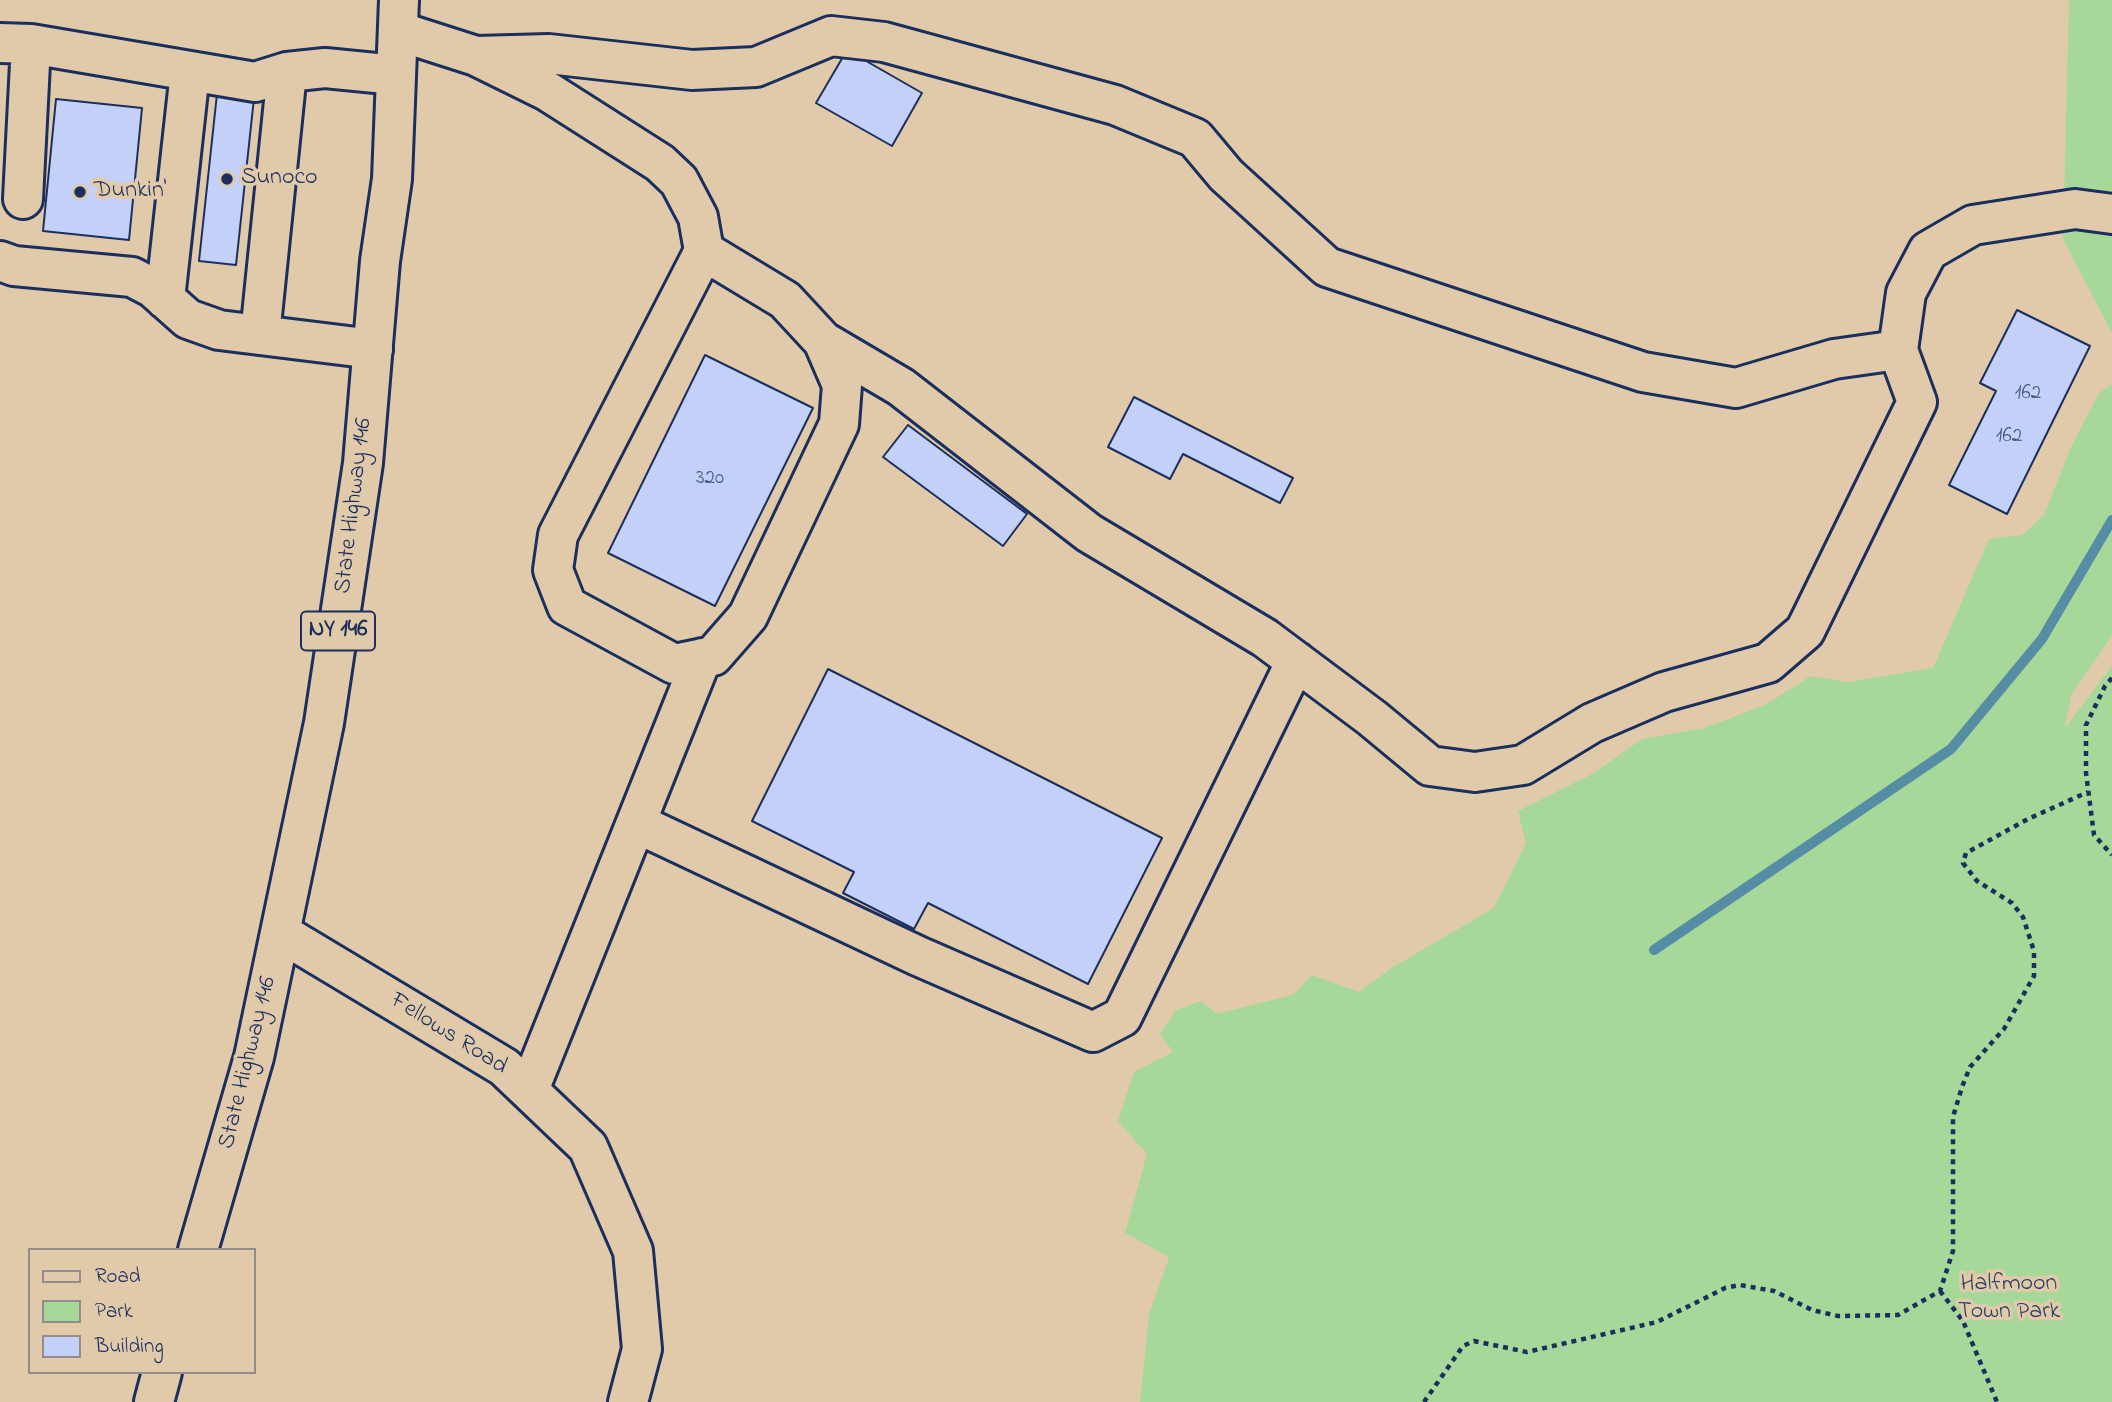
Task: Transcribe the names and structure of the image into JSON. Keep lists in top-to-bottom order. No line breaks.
{"streets":{"main road":["State Highway 146","NY 146","Fellows Road"]},"crossings":[["State Highway 146","Fellows Road"]],"parks":["Halfmoon Town Park"],"places":["Sunoco","Dunkin'"],"house_numbers":["162","162","320"],"legend":["Road","Park","Building"]}
